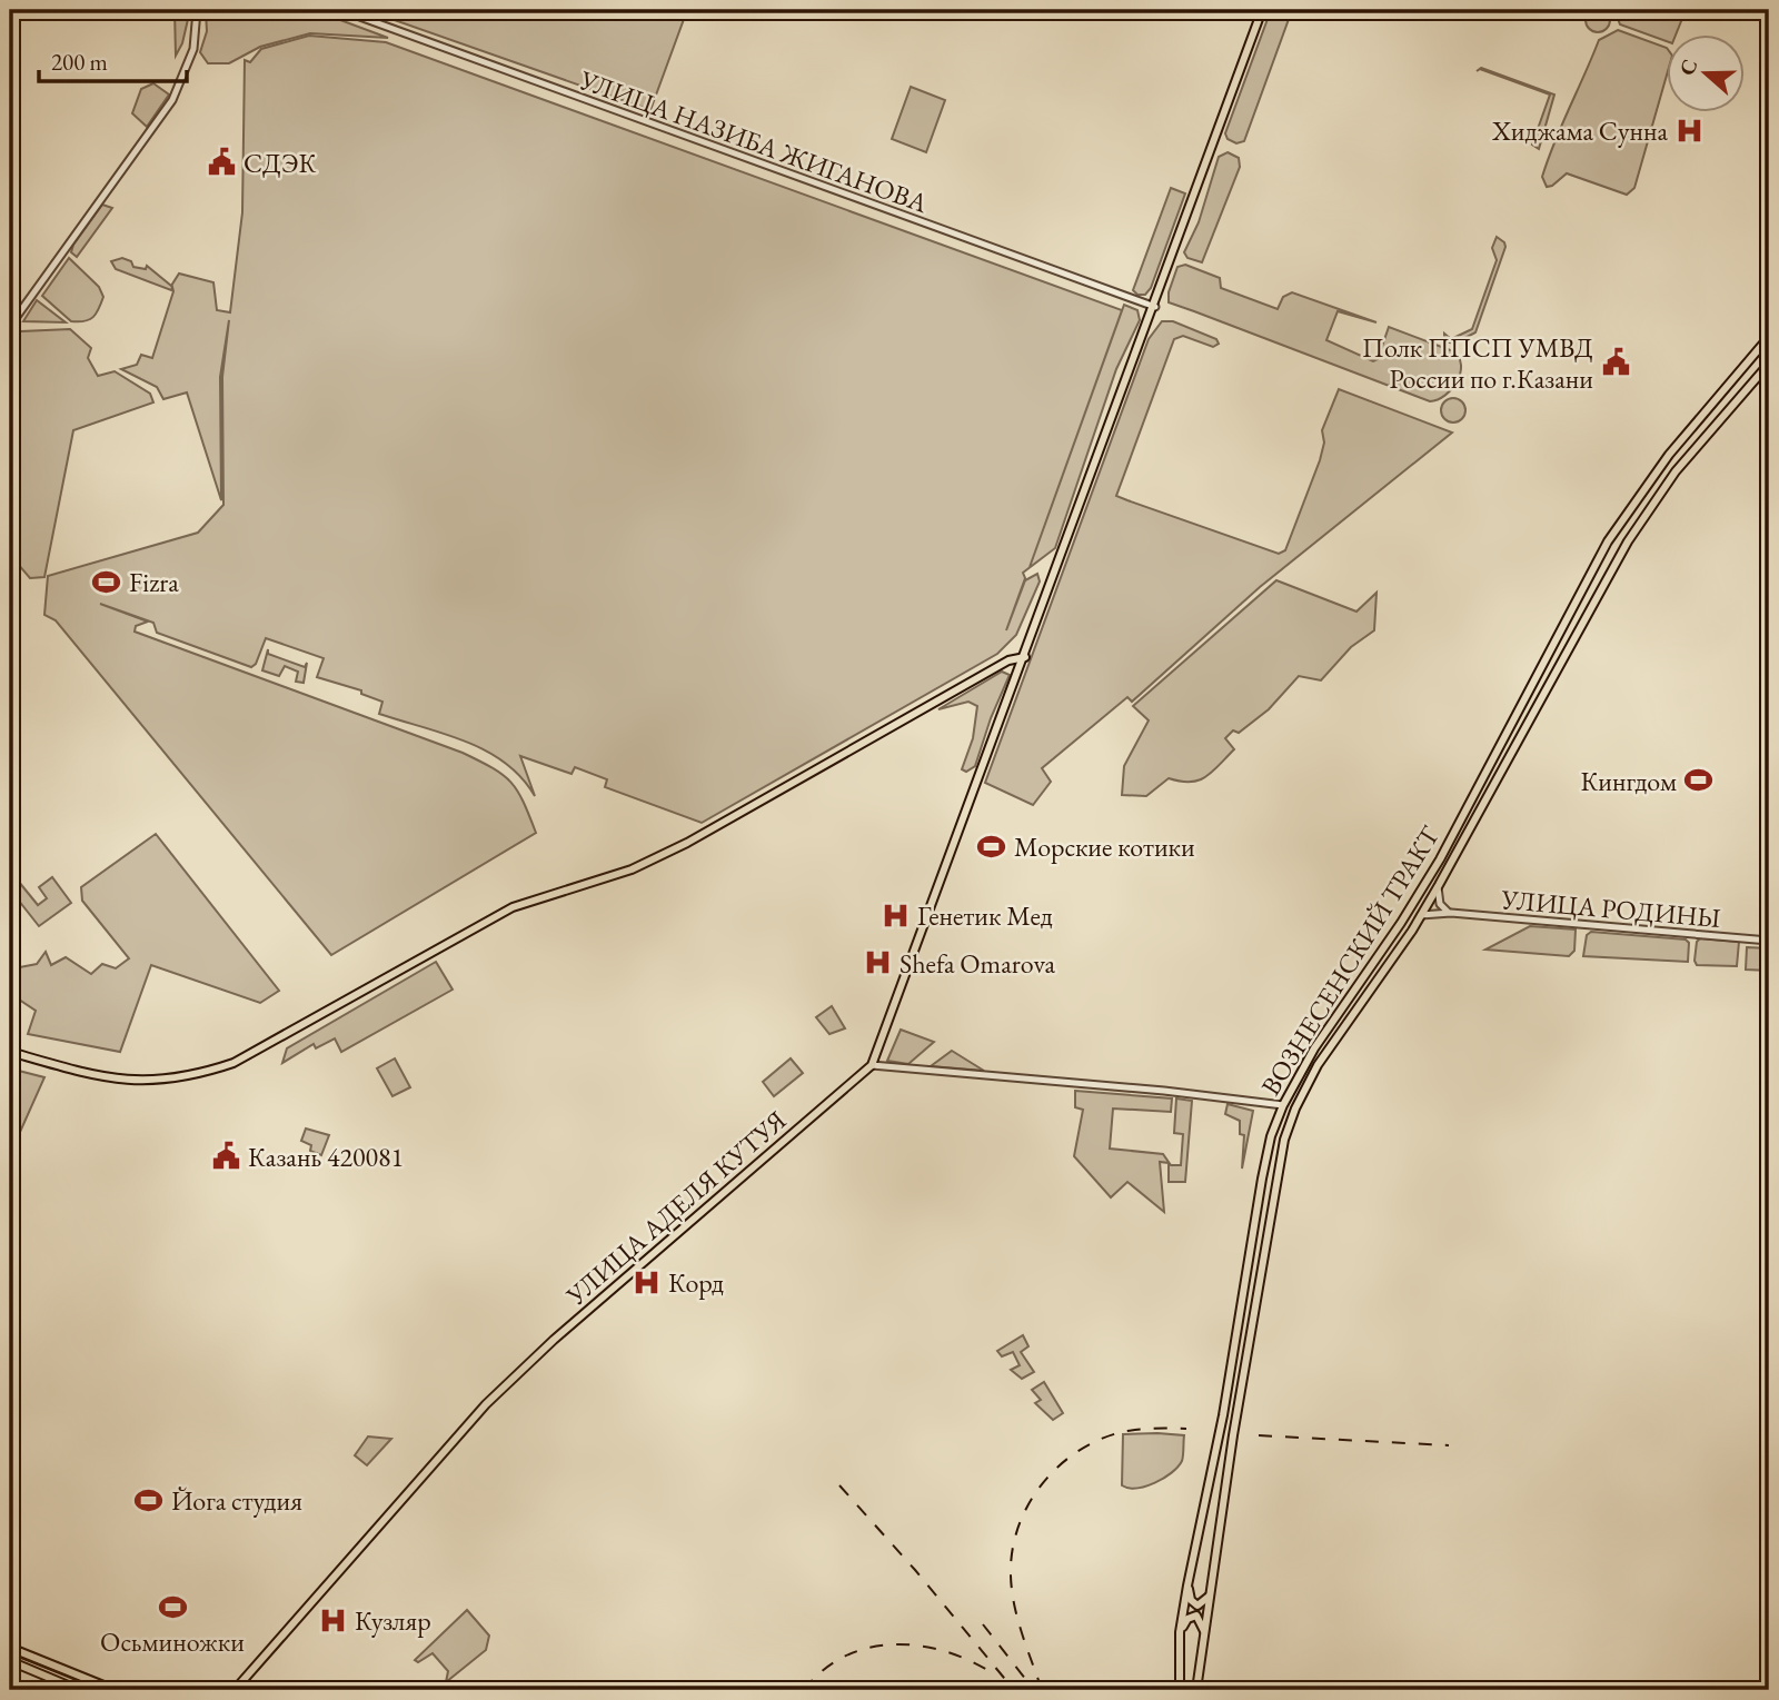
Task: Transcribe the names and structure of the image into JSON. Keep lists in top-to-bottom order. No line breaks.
{"streets":{"main road":["ВОЗНЕСЕНСКИЙ ТРАКТ","УЛИЦА АДЕЛЯ КУТУЯ"],"street":["УЛИЦА НАЗИБА ЖИГАНОВА","УЛИЦА РОДИНЫ"]},"crossings":[["УЛИЦА РОДИНЫ","ВОЗНЕСЕНСКИЙ ТРАКТ"]],"places":{"hospital":["Хиджама Сунна","Генетик Мед","Shefa Omarova","Корд","Кузляр"],"public building":["СДЭК","Полк ППСП УМВД России по г.Казани","Казань 420081"],"sports":["Fizra","Кингдом","Морские котики","Йога студия","Осьминожки"]},"scale_bar":"200 m","north":"left"}
